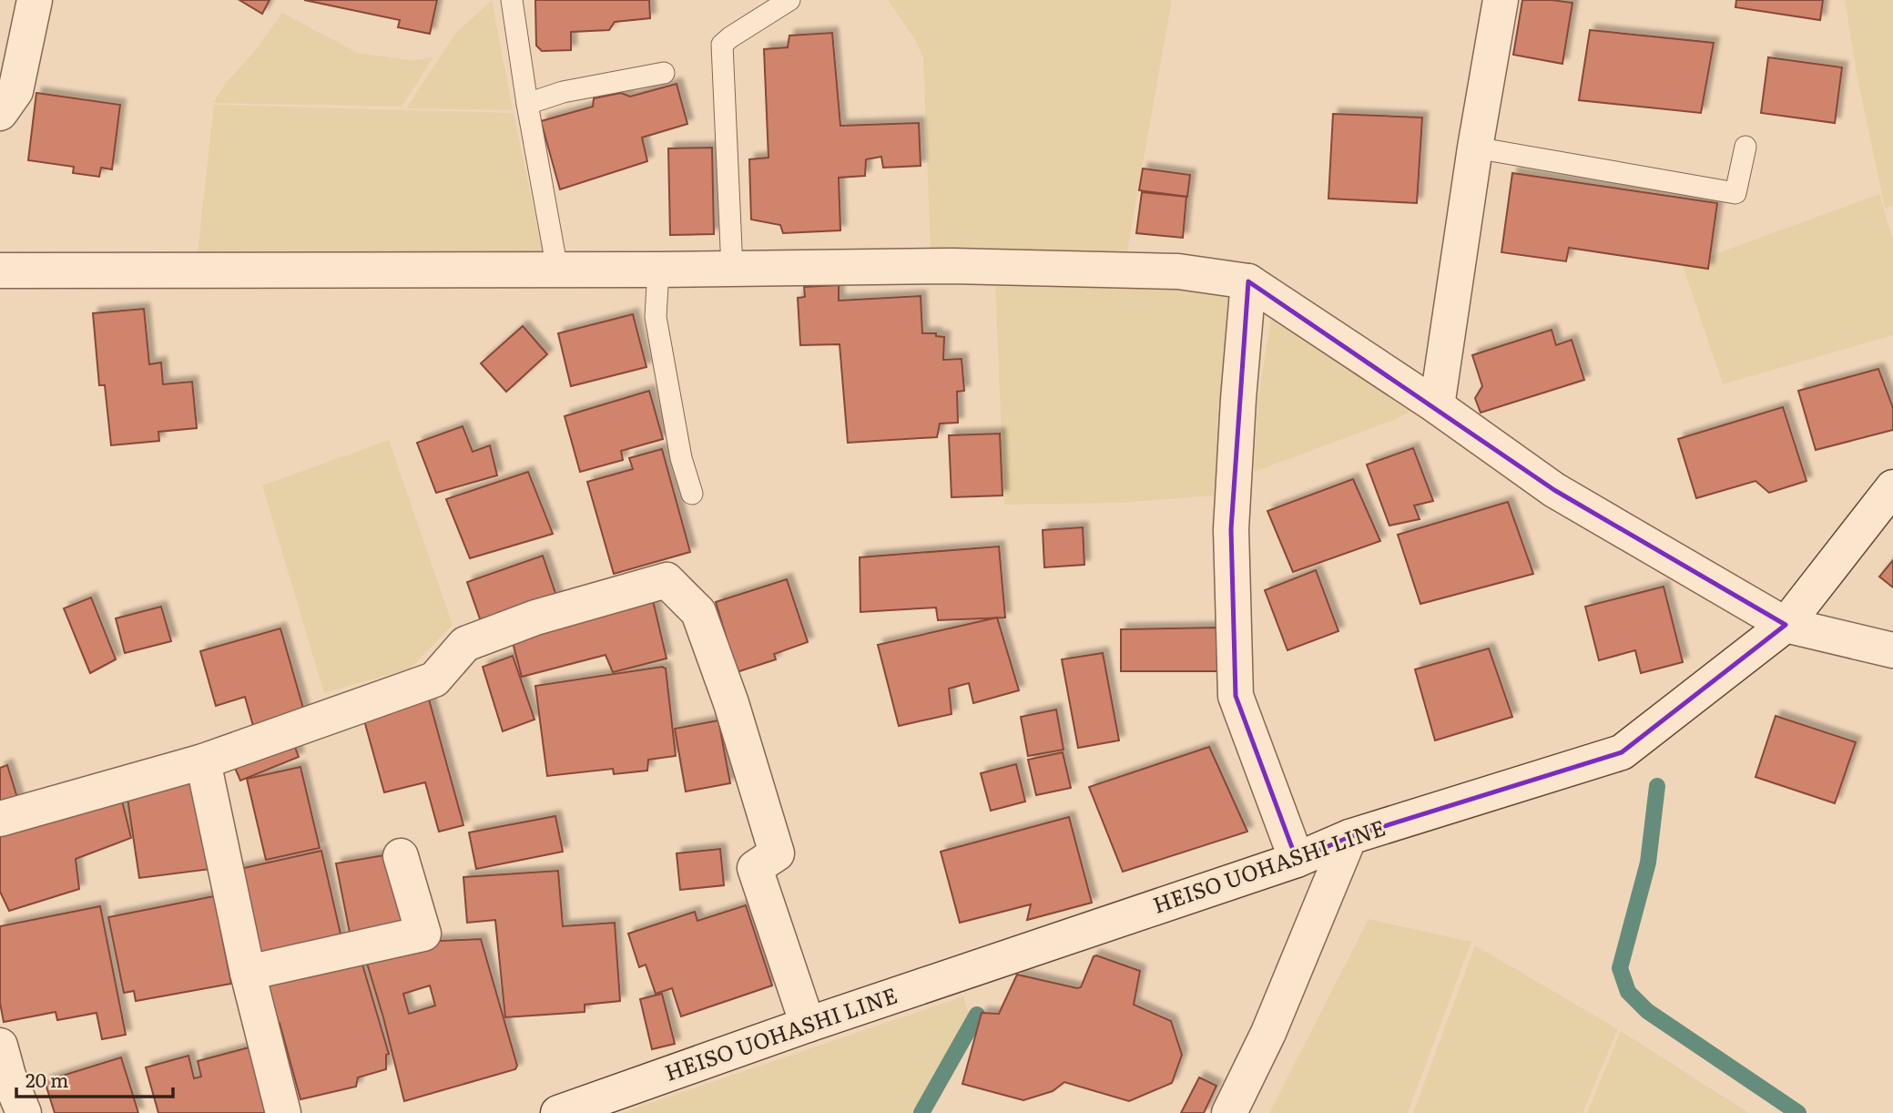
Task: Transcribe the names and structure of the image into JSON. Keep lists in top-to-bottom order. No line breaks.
{"streets":{"street":["HEISO UOHASHI LINE"]},"scale_bar":"20 m"}
